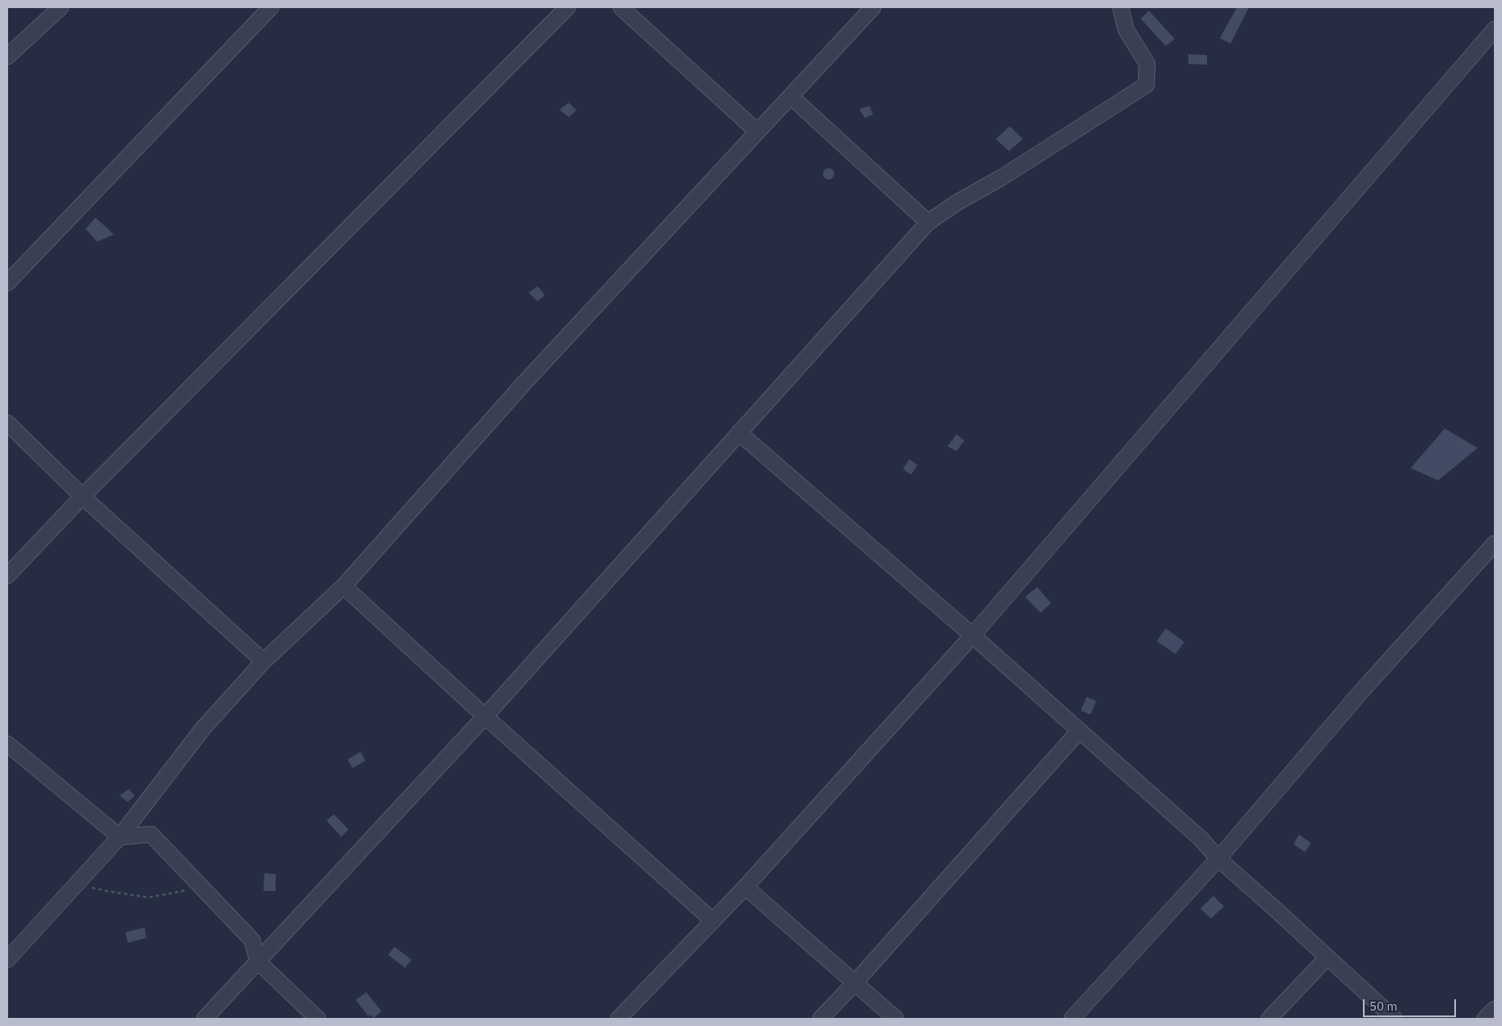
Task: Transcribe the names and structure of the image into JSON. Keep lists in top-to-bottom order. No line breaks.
{"scale_bar":"50 m"}
